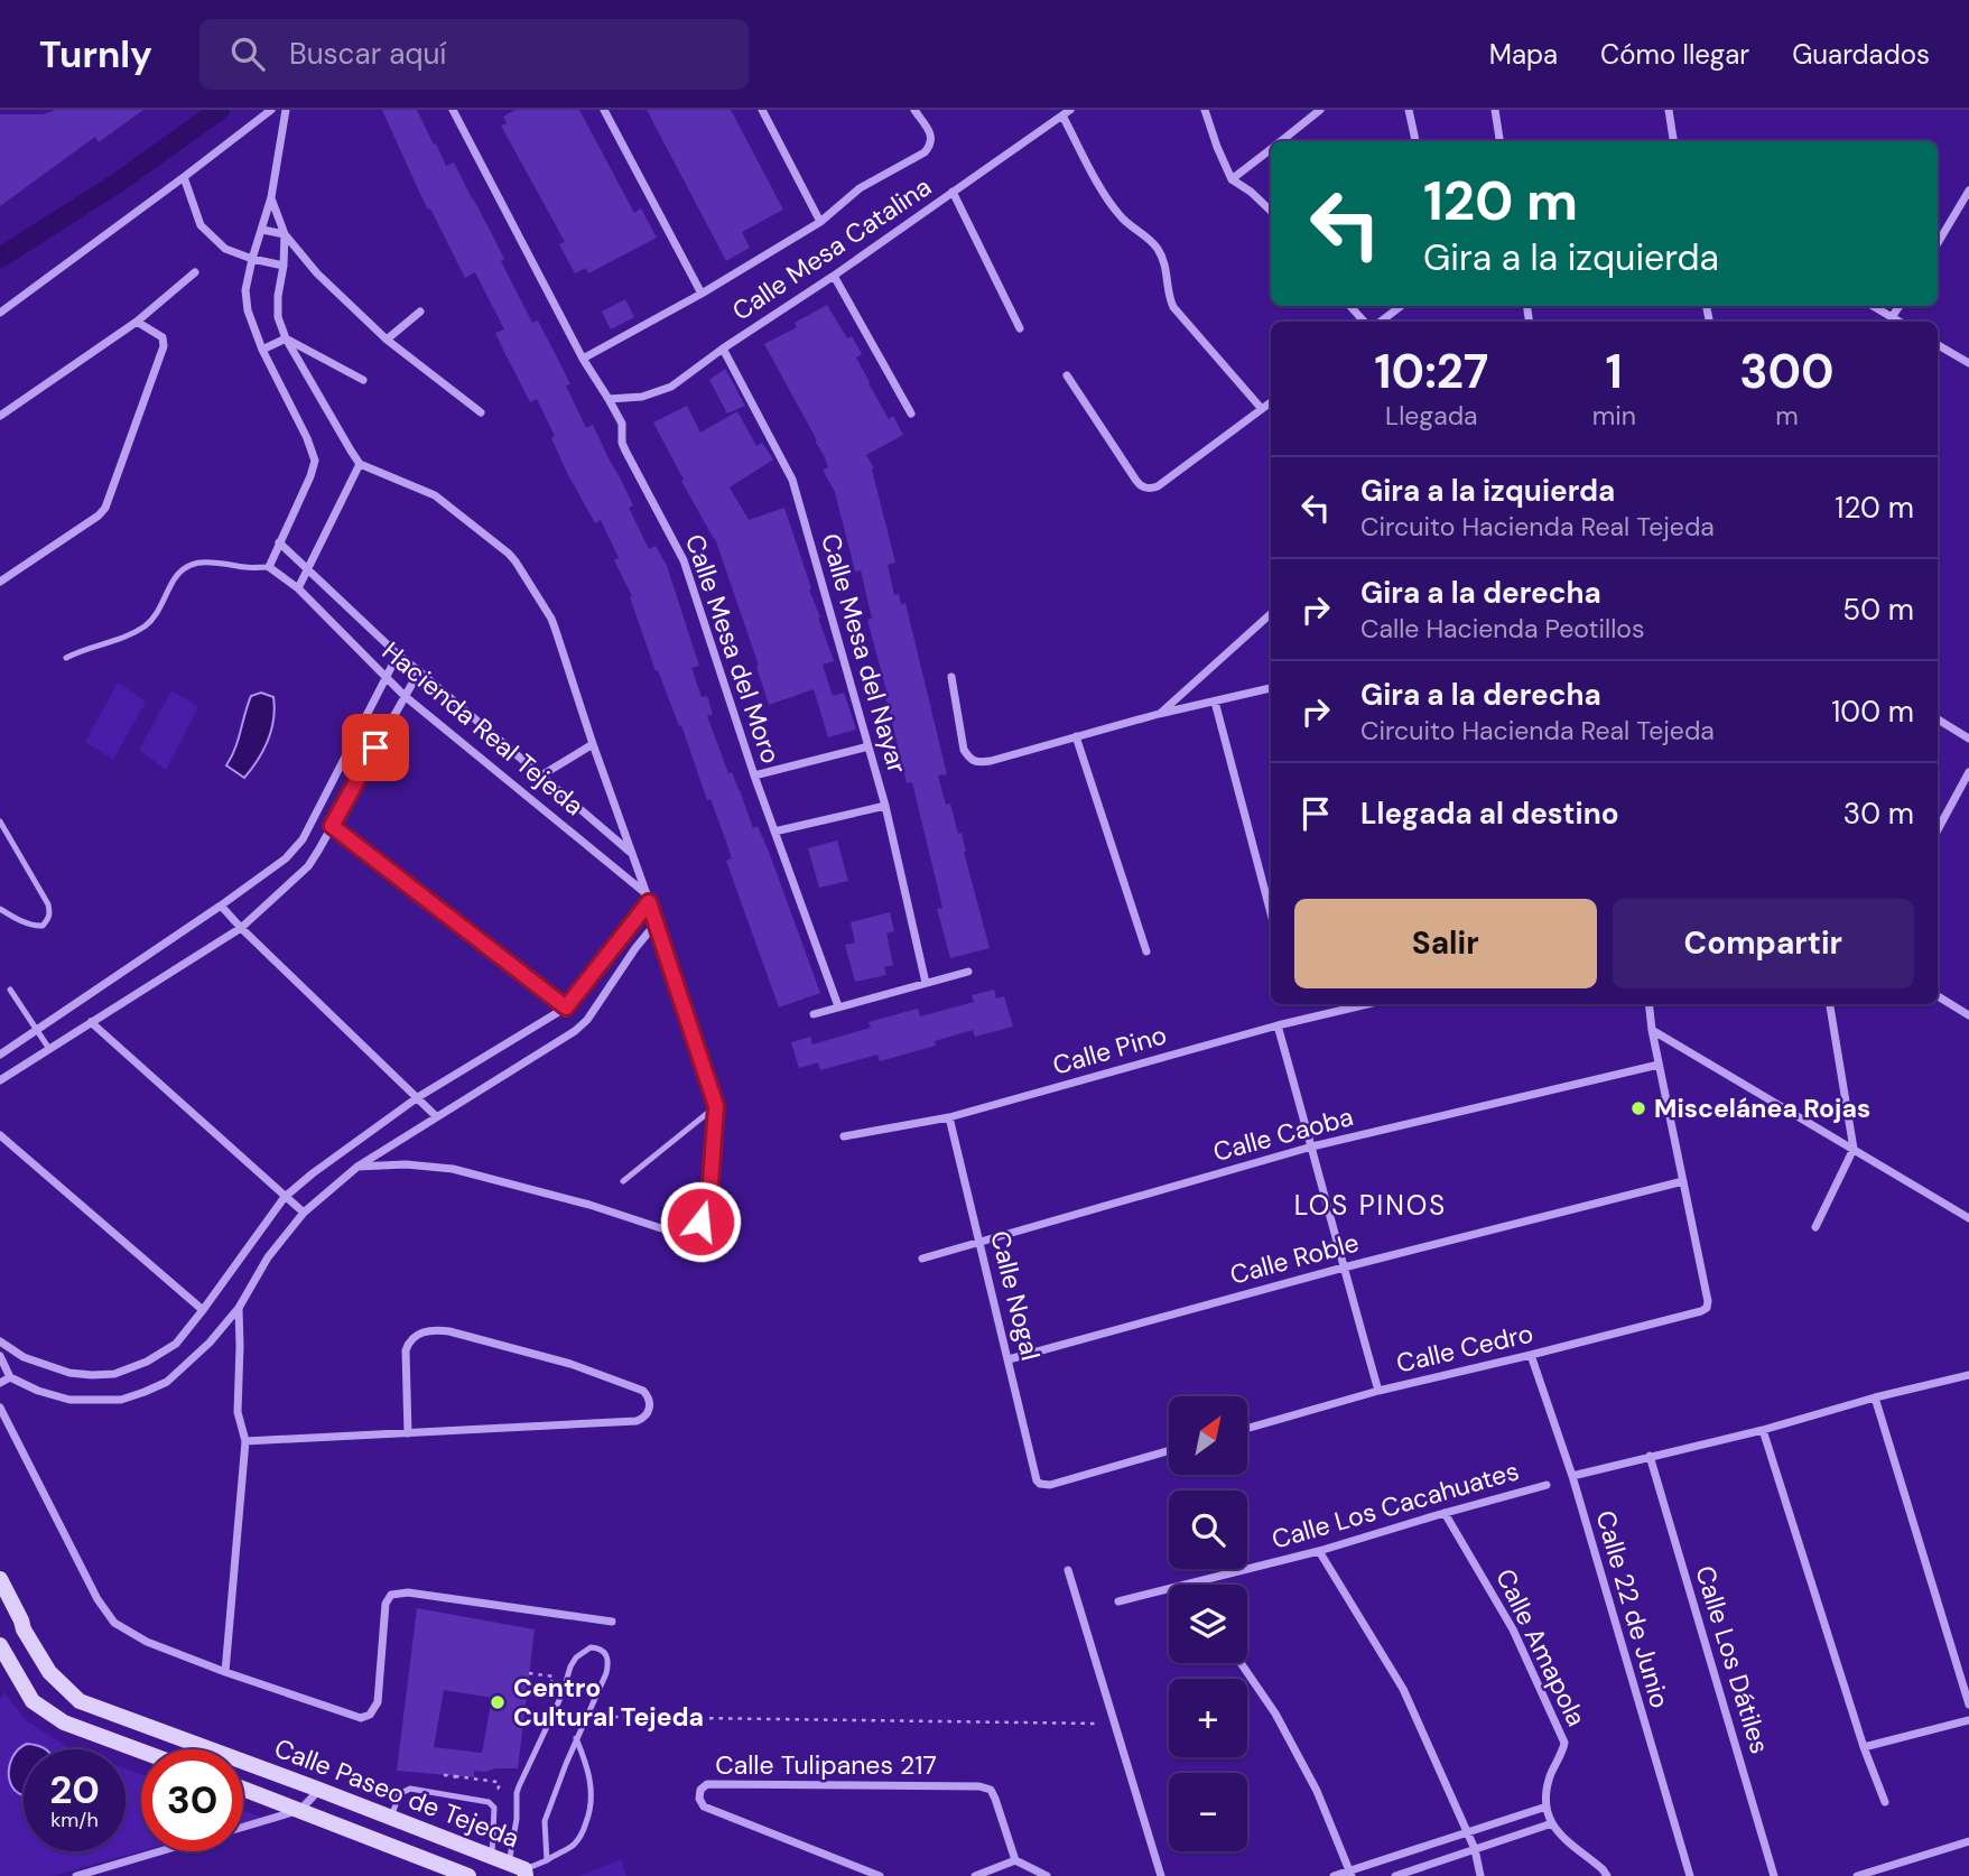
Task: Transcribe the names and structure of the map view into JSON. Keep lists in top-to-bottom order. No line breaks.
{"streets":{"street":["Calle Mesa Catalina","Calle Mesa del Moro","Calle Mesa del Nayar","Hacienda Real Tejeda","Calle Pino","Calle Caoba","Calle Roble","Calle Nogal","Calle Cedro","Calle Los Cacahuates","Calle 22 de Junio","Calle Amapola","Calle Los Dátiles","Calle Tulipanes 217","Calle Paseo de Tejeda"]},"crossings":[["Calle Mesa Catalina","Calle Mesa del Moro"],["Calle Mesa Catalina","Calle Mesa del Nayar"],["Calle Pino","Calle Nogal"],["Calle Caoba","Calle Nogal"],["Calle Roble","Calle Nogal"],["Calle Roble","Calle Cedro"],["Calle Cedro","Calle 22 de Junio"],["Calle Los Cacahuates","Calle Amapola"]],"districts":["LOS PINOS"],"places":["Miscelánea Rojas","Centro Cultural Tejeda"],"north":"top right","page":{"header":"Turnly","search":"Buscar aquí","nav":["Mapa","Cómo llegar","Guardados"],"turn":["120 m","Gira a la izquierda"],"eta":["10:27","Llegada","1","min","300","m"],"list":[{"name":"Gira a la izquierda","note":"Circuito Hacienda Real Tejeda","value":"120 m"},{"name":"Gira a la derecha","note":"Calle Hacienda Peotillos","value":"50 m"},{"name":"Gira a la derecha","note":"Circuito Hacienda Real Tejeda","value":"100 m"},{"name":"Llegada al destino","value":"30 m"}],"buttons":["Salir","Compartir"],"map_buttons":["+","−"],"speed":"20 km/h","limit":"30"}}
